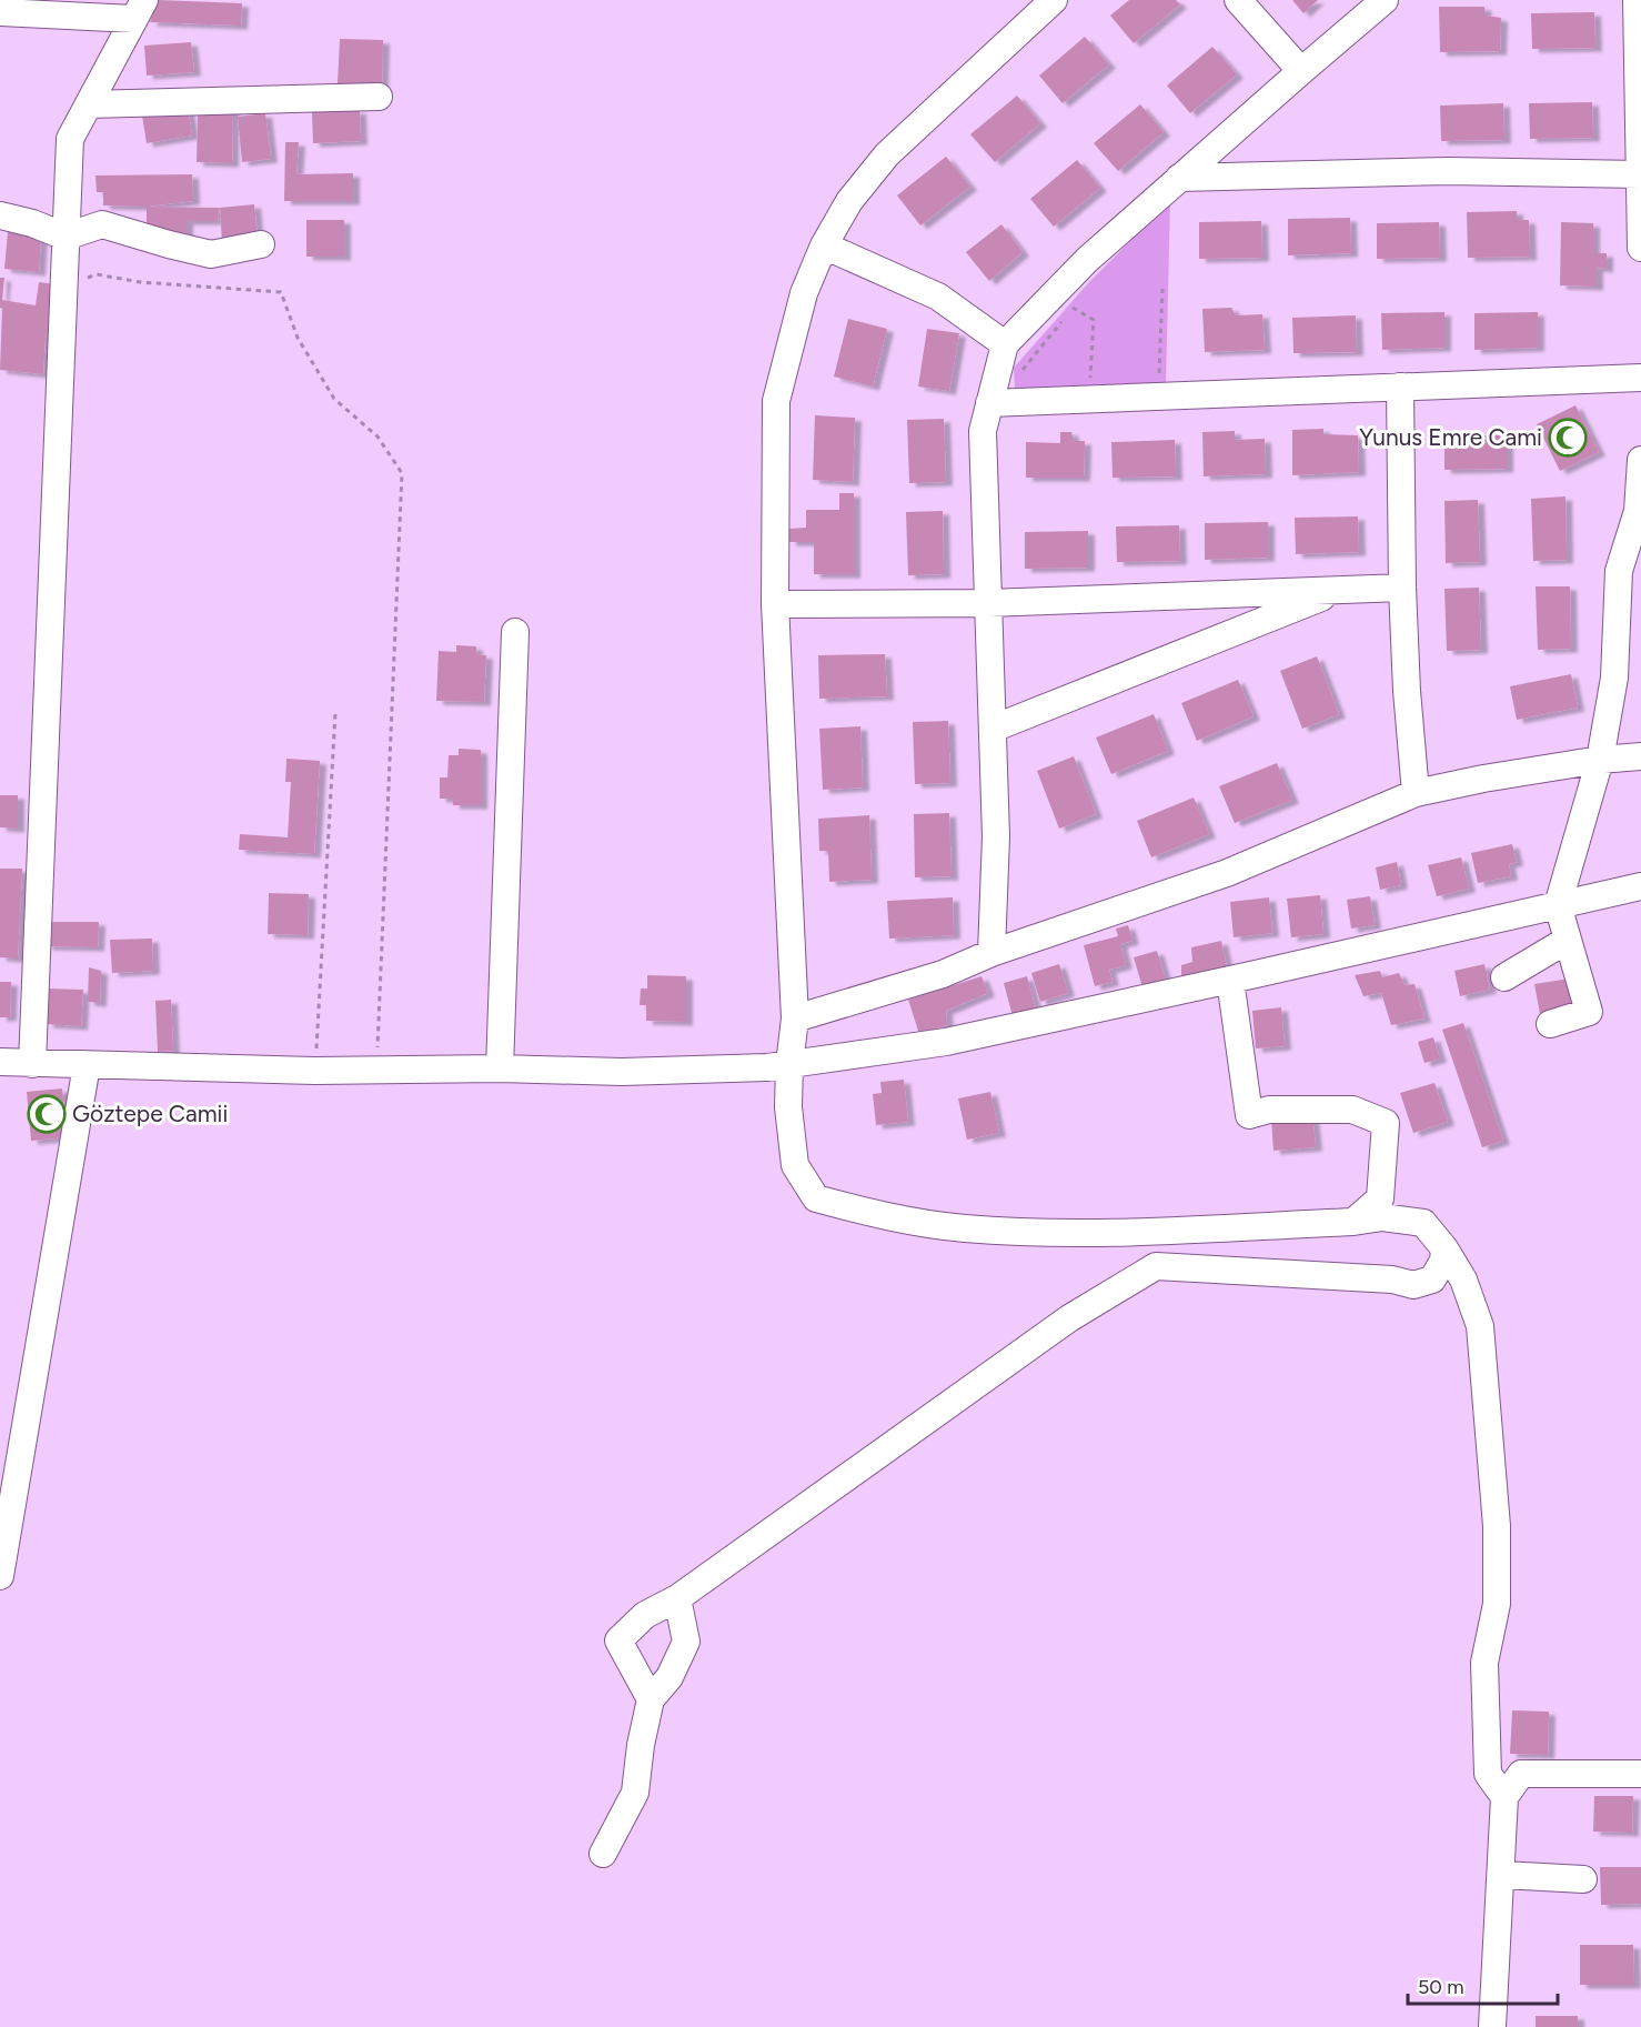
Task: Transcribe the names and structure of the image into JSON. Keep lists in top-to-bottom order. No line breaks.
{"places":{"mosque":["Yunus Emre Cami","Göztepe Camii"]},"scale_bar":"50 m"}
